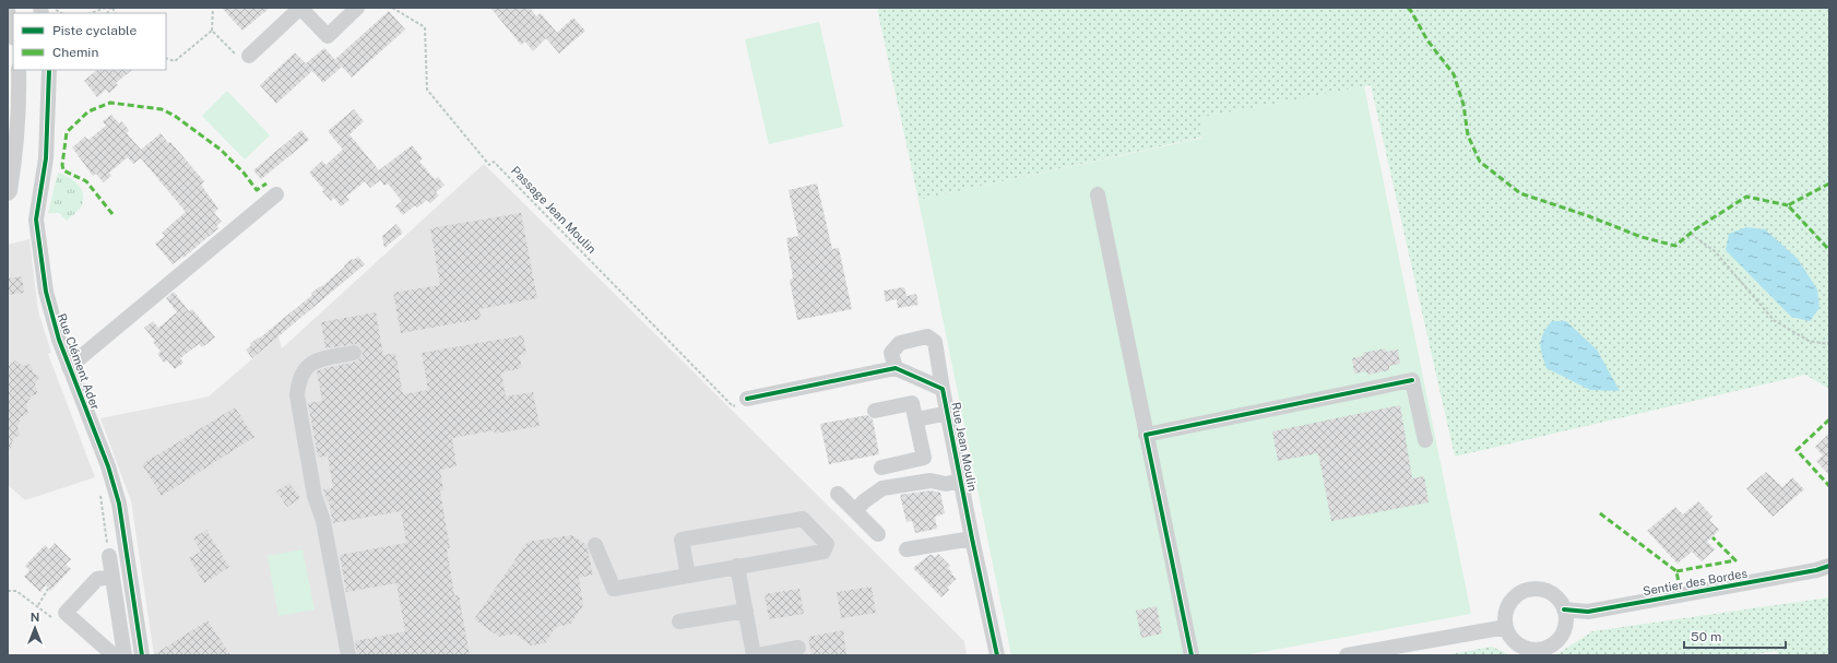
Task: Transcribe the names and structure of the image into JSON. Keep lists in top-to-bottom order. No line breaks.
{"streets":{"street":["Rue Clément Ader","Rue Jean Moulin","Sentier des Bordes"],"path":["Passage Jean Moulin"]},"legend":["Piste cyclable","Chemin"],"scale_bar":"50 m","north":"top"}
